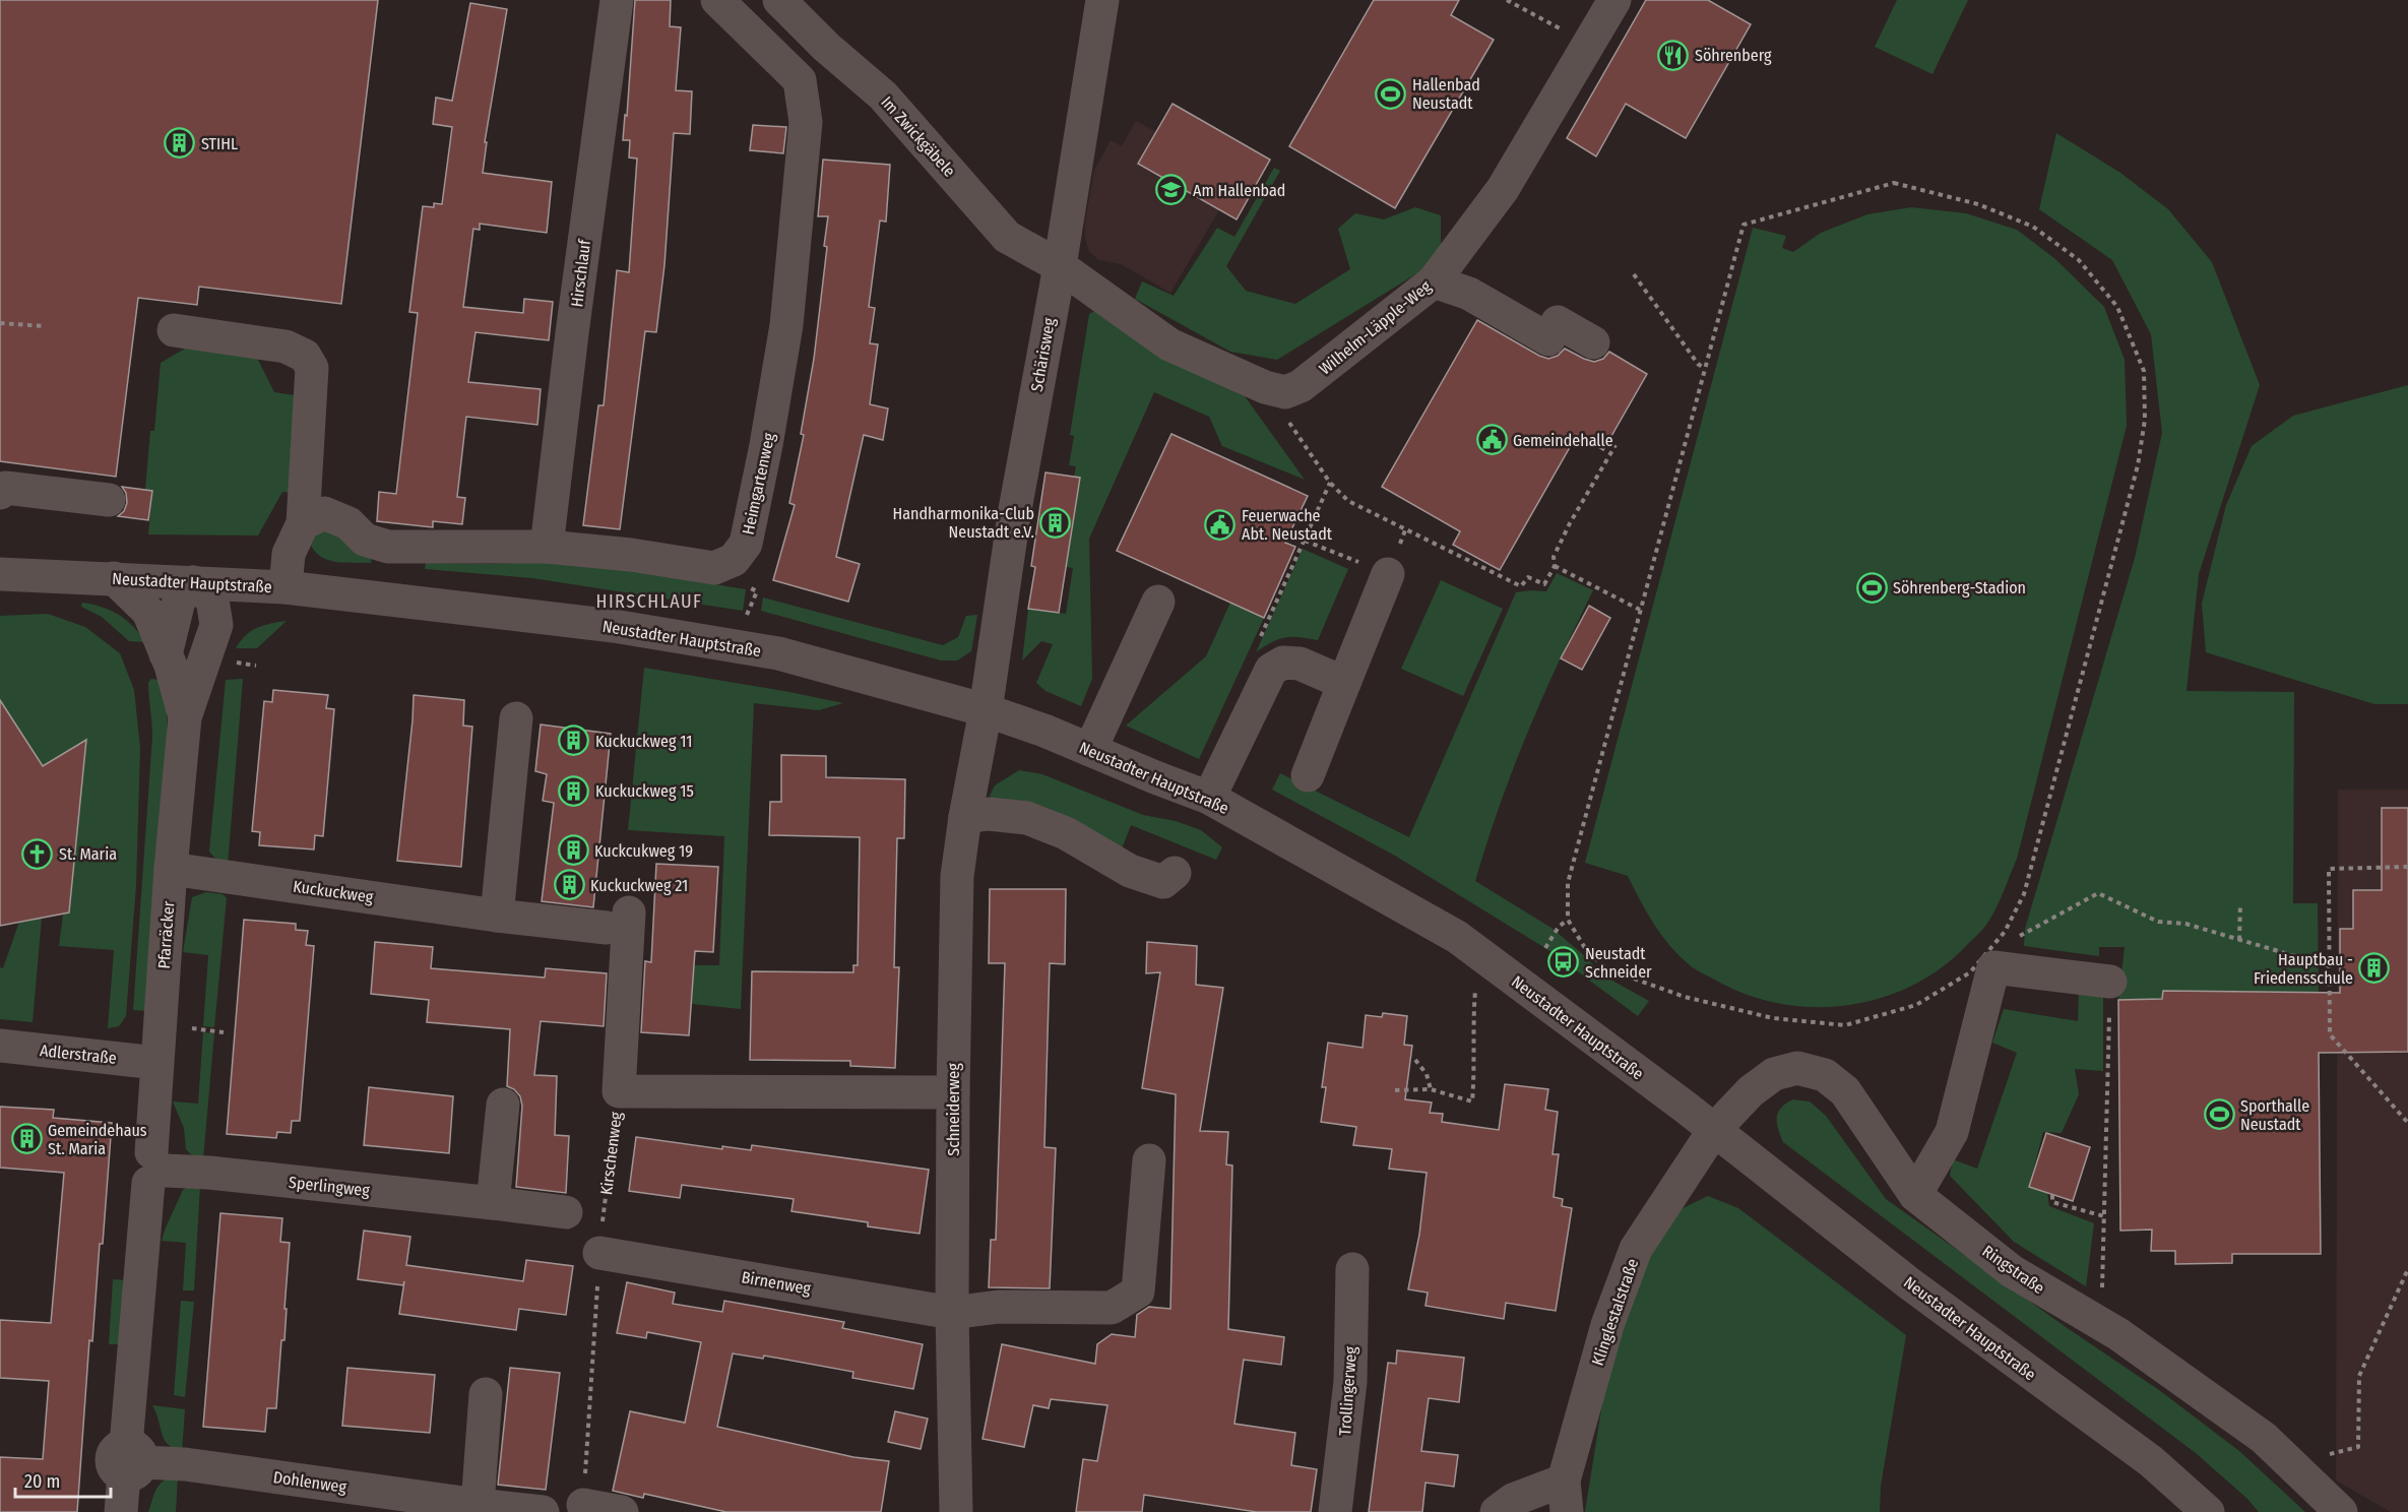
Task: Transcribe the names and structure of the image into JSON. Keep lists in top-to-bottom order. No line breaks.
{"streets":{"street":["Im Zwickgäbele","Hirschlauf","Wilhelm-Läpple-Weg","Schärisweg","Heimgartenweg","Neustadter Hauptstraße","Kuckuckweg","Pfarräcker","Adlerstraße","Schneiderweg","Kirschenweg","Sperlingweg","Ringstraße","Birnenweg","Klinglestalstraße","Trollingerweg","Dohlenweg"]},"crossings":[["Im Zwickgäbele","Wilhelm-Läpple-Weg"],["Im Zwickgäbele","Schärisweg"],["Hirschlauf","Heimgartenweg"],["Wilhelm-Läpple-Weg","Schärisweg"],["Schärisweg","Neustadter Hauptstraße"],["Schärisweg","Schneiderweg"],["Neustadter Hauptstraße","Pfarräcker"],["Neustadter Hauptstraße","Schneiderweg"],["Neustadter Hauptstraße","Ringstraße"],["Neustadter Hauptstraße","Klinglestalstraße"],["Kuckuckweg","Pfarräcker"],["Kuckuckweg","Kirschenweg"],["Pfarräcker","Adlerstraße"],["Pfarräcker","Sperlingweg"],["Pfarräcker","Dohlenweg"],["Schneiderweg","Kirschenweg"],["Schneiderweg","Birnenweg"],["Kirschenweg","Birnenweg"],["Ringstraße","Klinglestalstraße"]],"districts":["HIRSCHLAUF"],"places":{"restaurant":["Söhrenberg"],"sports":["Hallenbad Neustadt","Söhrenberg-Stadion","Sporthalle Neustadt"],"building":["STIHL","Handharmonika-Club Neustadt e.V.","Kuckuckweg 11","Kuckuckweg 15","Kuckcukweg 19","Kuckuckweg 21","Hauptbau - Friedensschule","Gemeindehaus St. Maria"],"school or university":["Am Hallenbad"],"public building":["Gemeindehalle","Feuerwache Abt. Neustadt"],"church":["St. Maria"],"bus stop":["Neustadt Schneider"]},"scale_bar":"20 m"}
